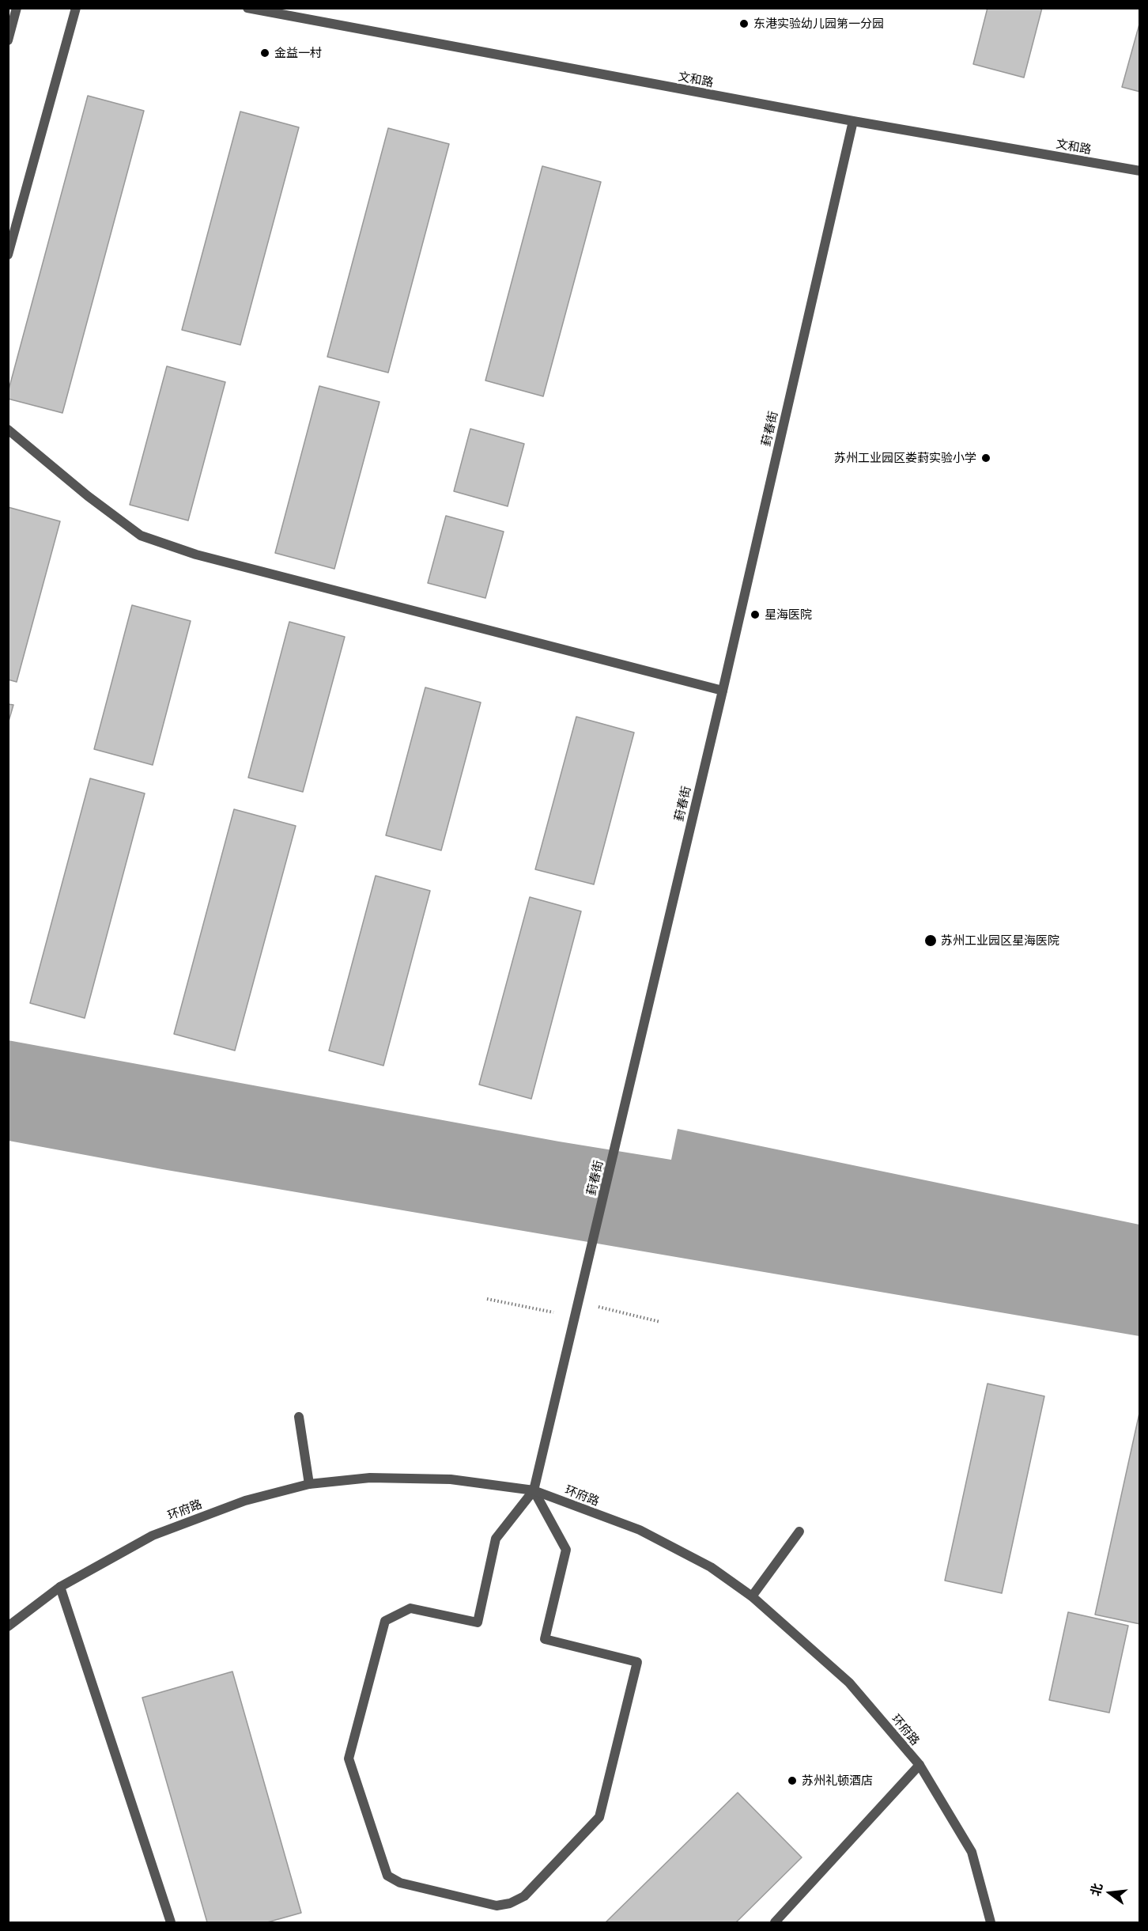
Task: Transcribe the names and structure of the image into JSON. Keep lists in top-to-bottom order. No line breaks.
{"streets":{"street":["文和路","葑春街","环府路"]},"crossings":[["文和路","葑春街"],["葑春街","环府路"]],"places":["东港实验幼儿园第一分园","金益一村","苏州工业园区娄葑实验小学","星海医院","苏州工业园区星海医院","苏州礼顿酒店"],"north":"left"}
